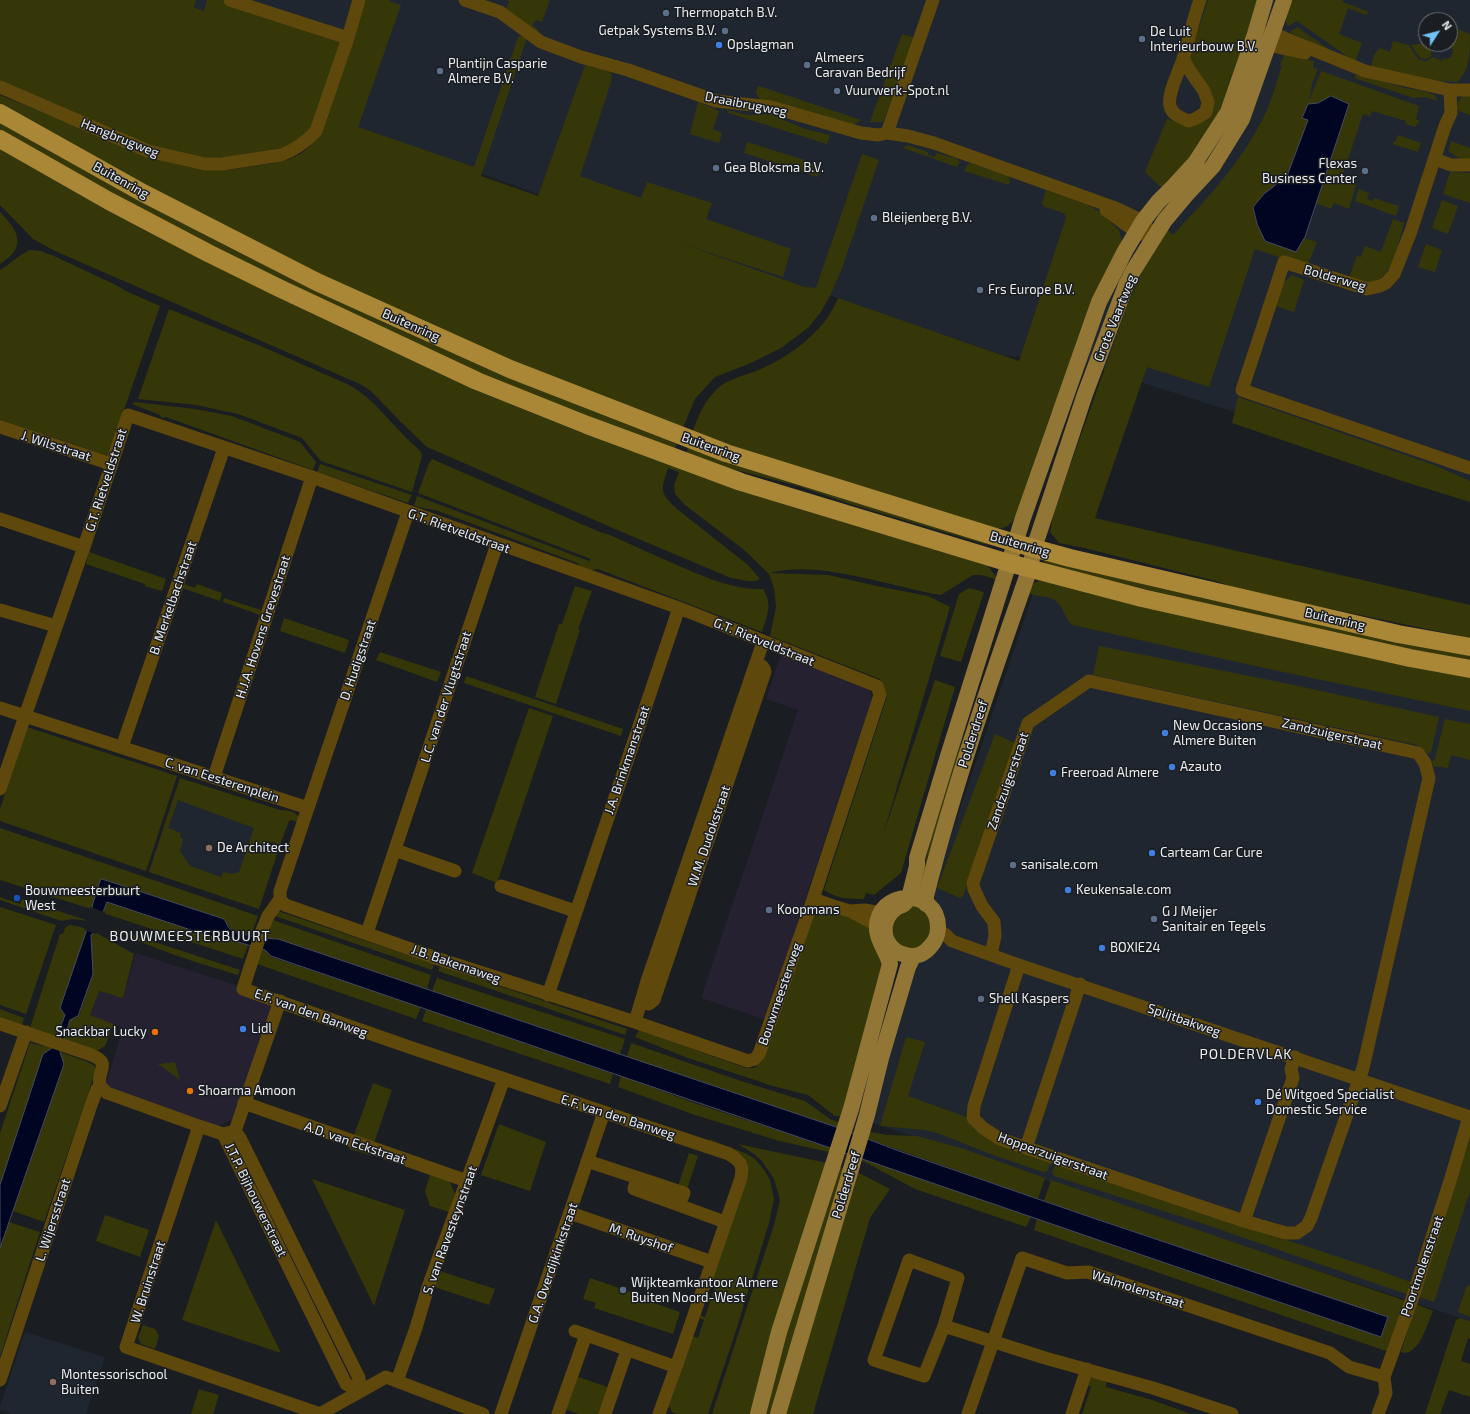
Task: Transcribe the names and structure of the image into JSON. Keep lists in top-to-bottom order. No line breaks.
{"streets":{"highway":["Buitenring"],"main road":["Grote Vaartweg","Polderdreef"],"street":["Draaibrugweg","Hangbrugweg","Bolderweg","J. Wilsstraat","G.T. Rietveldstraat","B. Merkelbachstraat","H.J.A. Hovens Grevestraat","D. Hudigstraat","L.C. van der Vlugtstraat","Zandzuigerstraat","J.A. Brinkmanstraat","C. van Eesterenplein","W.M. Dudokstraat","J.B. Bakemaweg","Bouwmeesterweg","E.F. van den Banweg","Splijtbakweg","A.D. van Eckstraat","Hopperzuigerstraat","J.T.P. Bijhouwerstraat","L. Wijersstraat","S. van Ravesteynstraat","M. Ruyshof","G.A. Overdijkinkstraat","Poortmolenstraat","W. Bruinstraat","Walmolenstraat"]},"crossings":[["Draaibrugweg","Grote Vaartweg"],["Buitenring","Grote Vaartweg"],["Buitenring","Polderdreef"],["Grote Vaartweg","Polderdreef"],["J. Wilsstraat","G.T. Rietveldstraat"],["G.T. Rietveldstraat","B. Merkelbachstraat"],["G.T. Rietveldstraat","H.J.A. Hovens Grevestraat"],["G.T. Rietveldstraat","D. Hudigstraat"],["G.T. Rietveldstraat","L.C. van der Vlugtstraat"],["G.T. Rietveldstraat","J.A. Brinkmanstraat"],["G.T. Rietveldstraat","C. van Eesterenplein"],["G.T. Rietveldstraat","W.M. Dudokstraat"],["G.T. Rietveldstraat","Bouwmeesterweg"],["B. Merkelbachstraat","C. van Eesterenplein"],["H.J.A. Hovens Grevestraat","C. van Eesterenplein"],["D. Hudigstraat","C. van Eesterenplein"],["L.C. van der Vlugtstraat","J.B. Bakemaweg"],["Polderdreef","Splijtbakweg"],["Zandzuigerstraat","Splijtbakweg"],["Zandzuigerstraat","Hopperzuigerstraat"],["J.A. Brinkmanstraat","J.B. Bakemaweg"],["W.M. Dudokstraat","J.B. Bakemaweg"],["W.M. Dudokstraat","Bouwmeesterweg"],["J.B. Bakemaweg","Bouwmeesterweg"],["J.B. Bakemaweg","E.F. van den Banweg"],["E.F. van den Banweg","S. van Ravesteynstraat"],["E.F. van den Banweg","M. Ruyshof"],["E.F. van den Banweg","G.A. Overdijkinkstraat"],["Splijtbakweg","Hopperzuigerstraat"],["Splijtbakweg","Poortmolenstraat"],["A.D. van Eckstraat","S. van Ravesteynstraat"],["J.T.P. Bijhouwerstraat","W. Bruinstraat"],["M. Ruyshof","G.A. Overdijkinkstraat"],["Poortmolenstraat","Walmolenstraat"]],"districts":["BOUWMEESTERBUURT","POLDERVLAK"],"places":["Thermopatch B.V.","Getpak Systems B.V.","De Luit Interieurbouw B.V.","Opslagman","Almeers Caravan Bedrijf","Plantijn Casparie Almere B.V.","Vuurwerk-Spot.nl","Gea Bloksma B.V.","Flexas Business Center","Bleijenberg B.V.","Frs Europe B.V.","New Occasions Almere Buiten","Azauto","Freeroad Almere","De Architect","Carteam Car Cure","sanisale.com","Keukensale.com","Bouwmeesterbuurt West","Koopmans","G J Meijer Sanitair en Tegels","BOXIE24","Shell Kaspers","Lidl","Snackbar Lucky","Shoarma Amoon","Dé Witgoed Specialist Domestic Service","Wijkteamkantoor Almere Buiten Noord-West","Montessorischool Buiten"],"north":"top right"}
